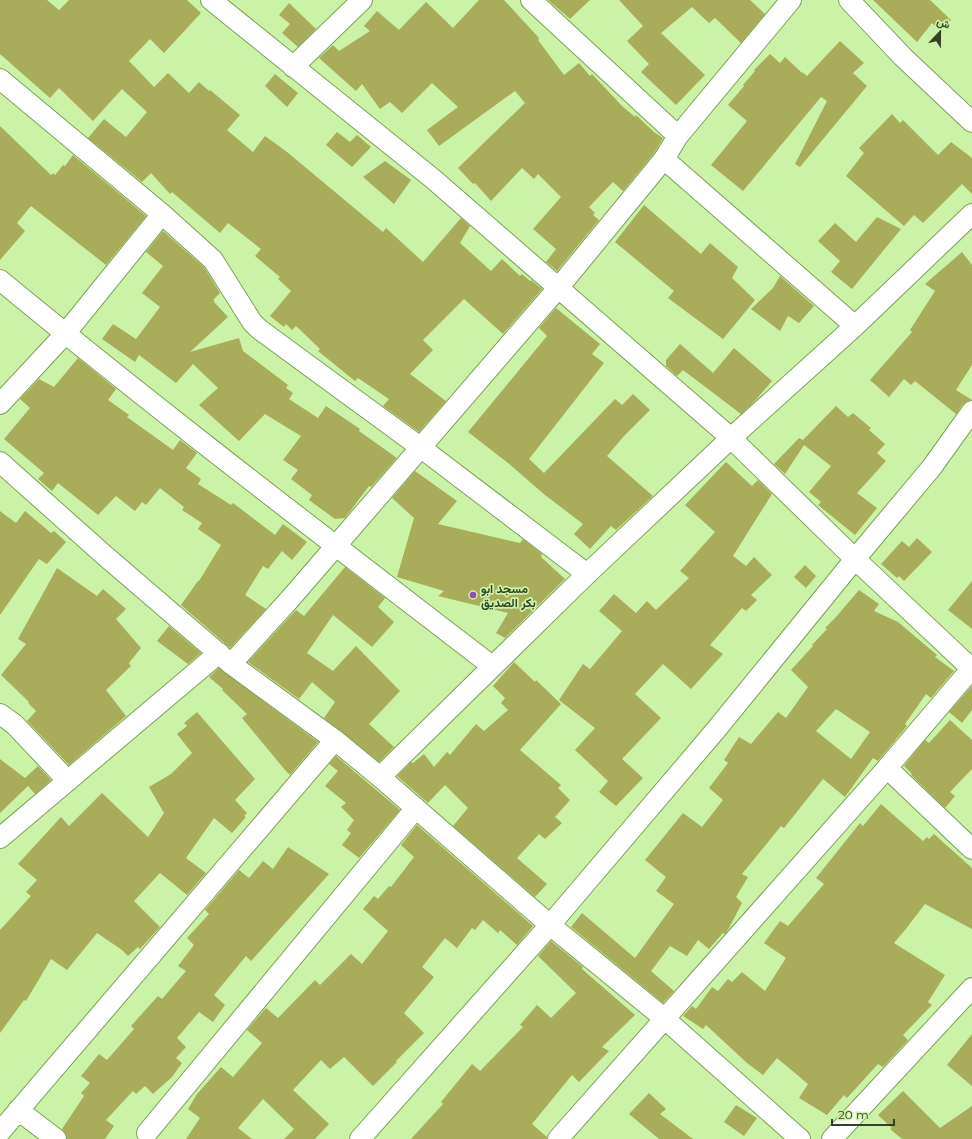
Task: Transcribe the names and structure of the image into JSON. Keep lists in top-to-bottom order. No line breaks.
{"places":["مسجد ابو بكر الصديق"],"scale_bar":"20 m","north":"top"}
